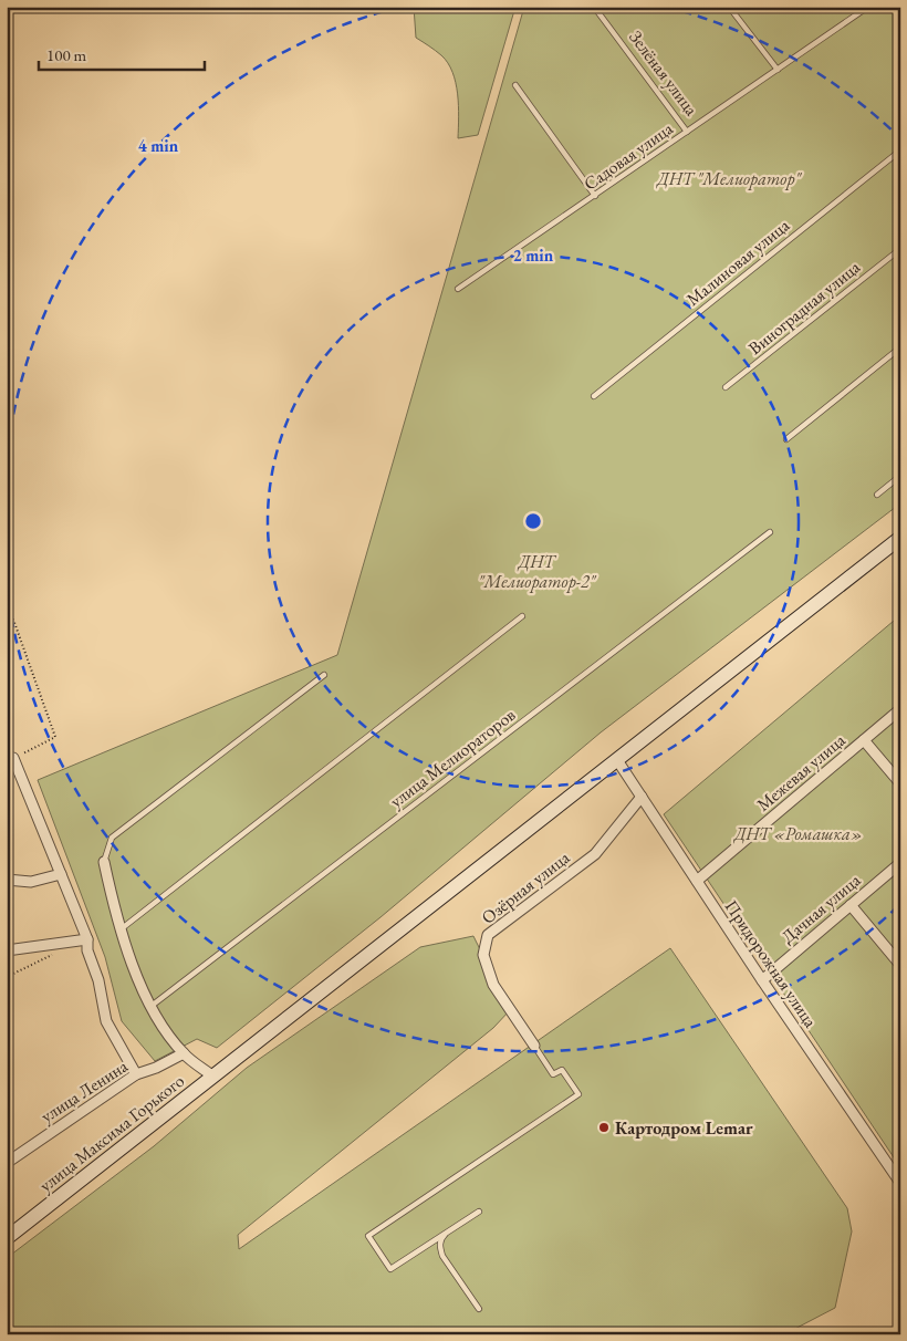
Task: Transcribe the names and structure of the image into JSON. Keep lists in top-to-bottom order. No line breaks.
{"streets":{"main road":["улица Максима Горького"],"street":["Межевая улица","Озёрная улица","Дачная улица","Придорожная улица","улица Ленина"],"lane":["Зелёная улица","Садовая улица","Малиновая улица","Виноградная улица","улица Мелиораторов"]},"crossings":[["Зелёная улица","Садовая улица"],["Межевая улица","Придорожная улица"],["Озёрная улица","Придорожная улица"],["Дачная улица","Придорожная улица"],["Придорожная улица","улица Максима Горького"]],"parks":["ДНТ \"Мелиоратор\"","ДНТ \"Мелиоратор-2\"","ДНТ «Ромашка»"],"places":["Картодром Lemar"],"scale_bar":"100 m","rings":["4 min","2 min"]}
